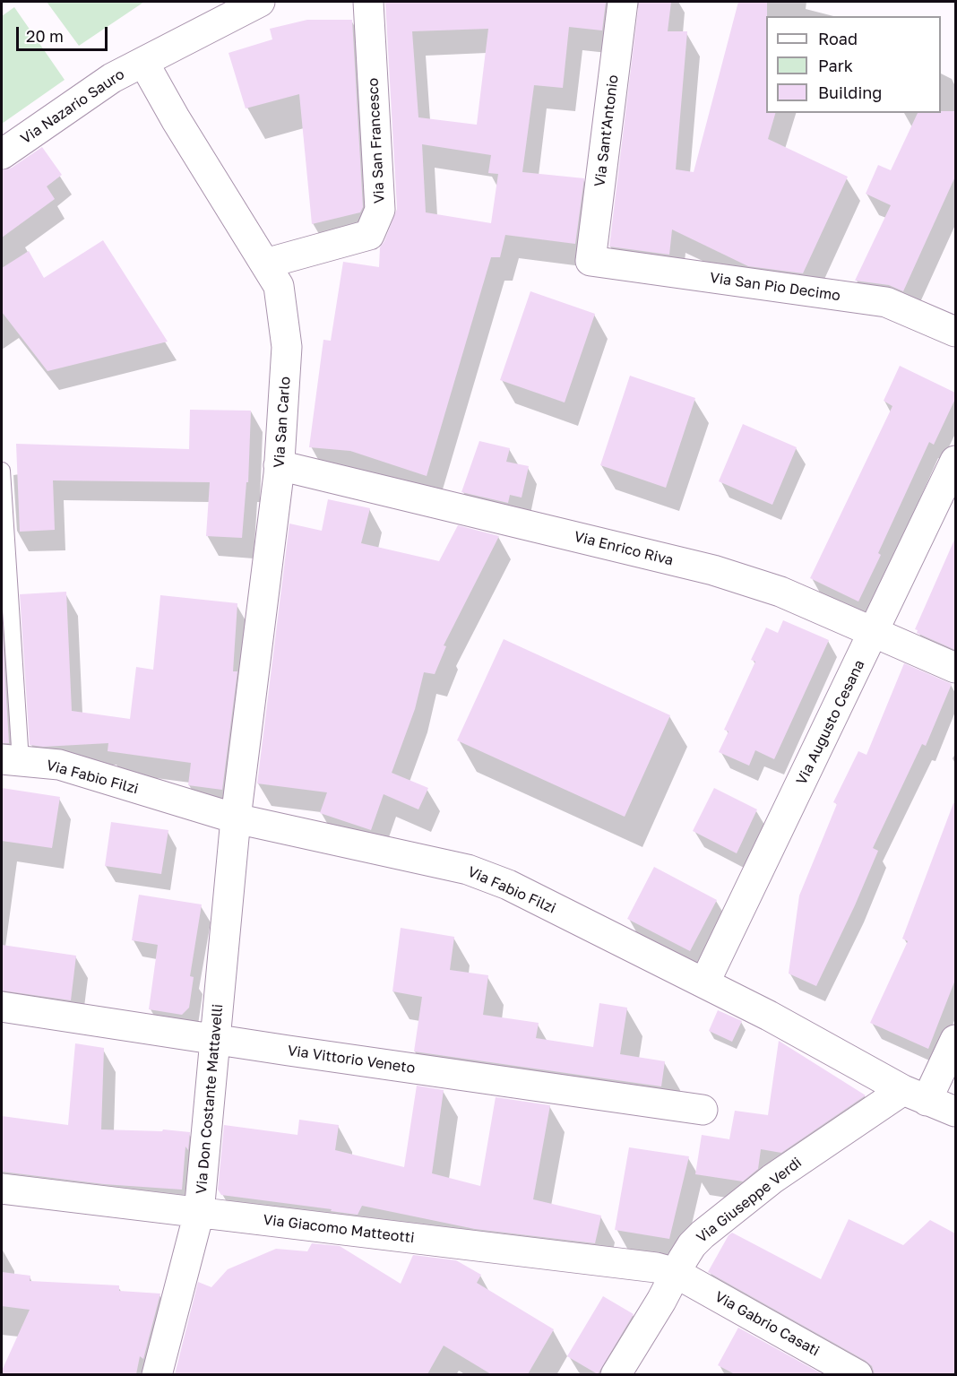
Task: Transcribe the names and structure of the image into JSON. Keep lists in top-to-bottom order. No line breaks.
{"streets":{"street":["Via Nazario Sauro","Via Sant'Antonio","Via San Francesco","Via San Pio Decimo","Via San Carlo","Via Enrico Riva","Via Augusto Cesana","Via Fabio Filzi","Via Vittorio Veneto","Via Don Costante Mattavelli","Via Giuseppe Verdi","Via Giacomo Matteotti","Via Gabrio Casati"]},"crossings":[["Via Nazario Sauro","Via San Carlo"],["Via Sant'Antonio","Via San Pio Decimo"],["Via San Francesco","Via San Carlo"],["Via San Carlo","Via Enrico Riva"],["Via San Carlo","Via Fabio Filzi"],["Via San Carlo","Via Don Costante Mattavelli"],["Via Enrico Riva","Via Augusto Cesana"],["Via Augusto Cesana","Via Fabio Filzi"],["Via Fabio Filzi","Via Don Costante Mattavelli"],["Via Fabio Filzi","Via Giuseppe Verdi"],["Via Vittorio Veneto","Via Don Costante Mattavelli"],["Via Don Costante Mattavelli","Via Giacomo Matteotti"],["Via Giuseppe Verdi","Via Giacomo Matteotti"],["Via Giuseppe Verdi","Via Gabrio Casati"],["Via Giacomo Matteotti","Via Gabrio Casati"]],"legend":["Road","Park","Building"],"scale_bar":"20 m"}
